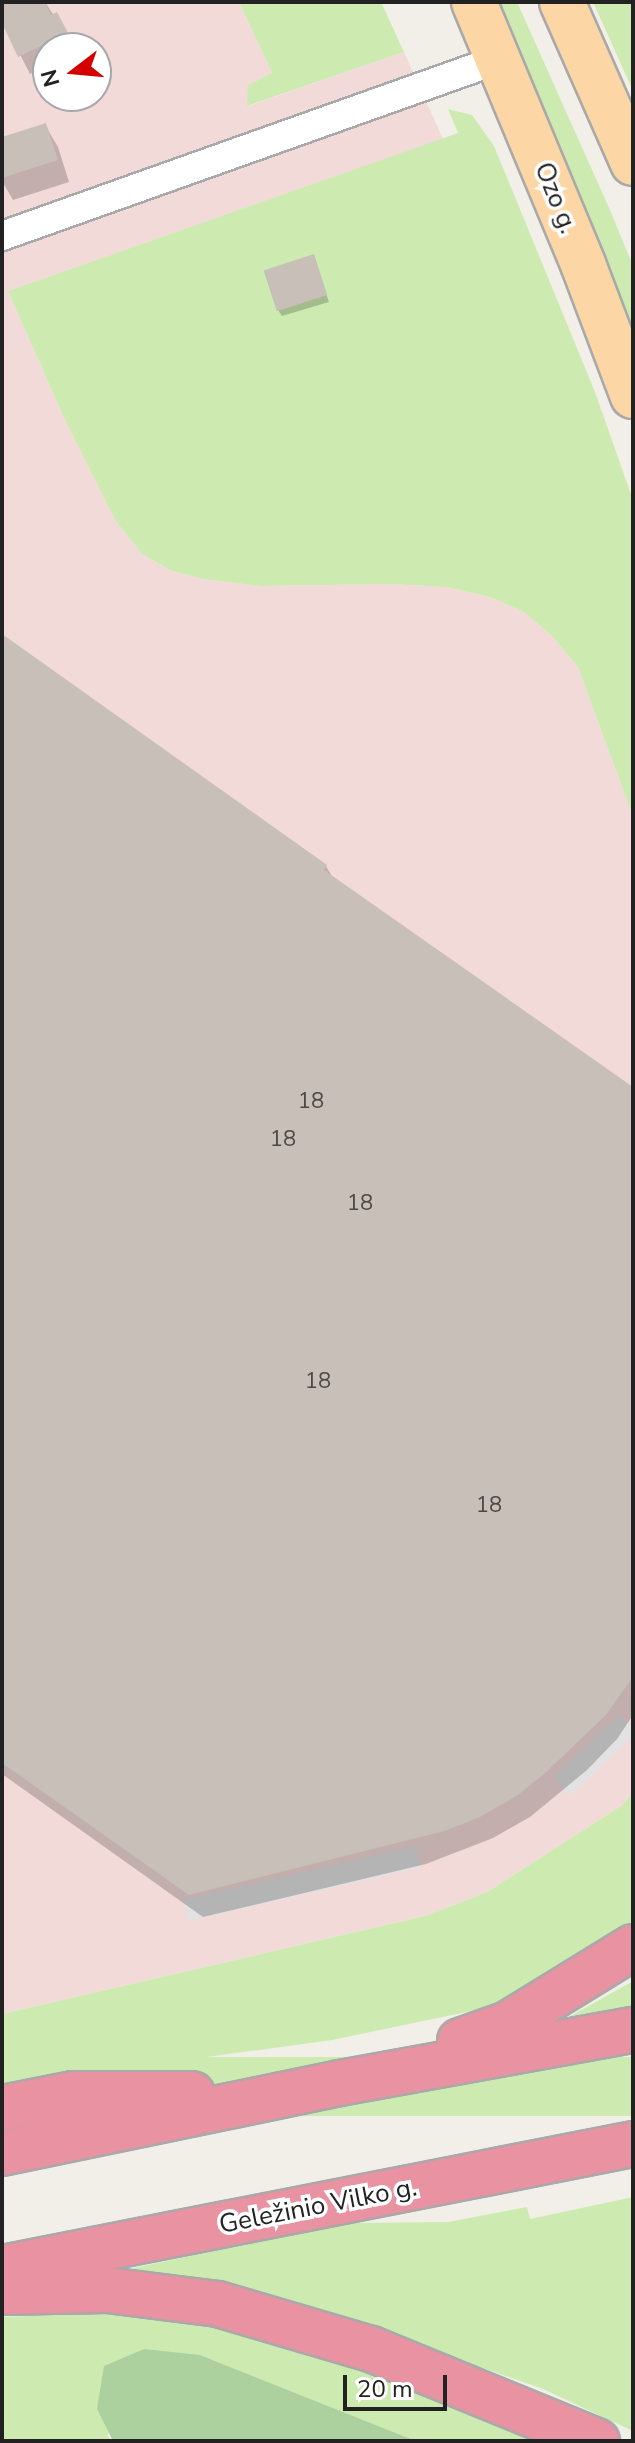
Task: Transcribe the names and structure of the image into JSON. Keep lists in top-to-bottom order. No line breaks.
{"streets":{"highway":["Geležinio Vilko g."],"main road":["Ozo g."]},"house_numbers":["18","18","18","18","18"],"scale_bar":"20 m","north":"left"}
